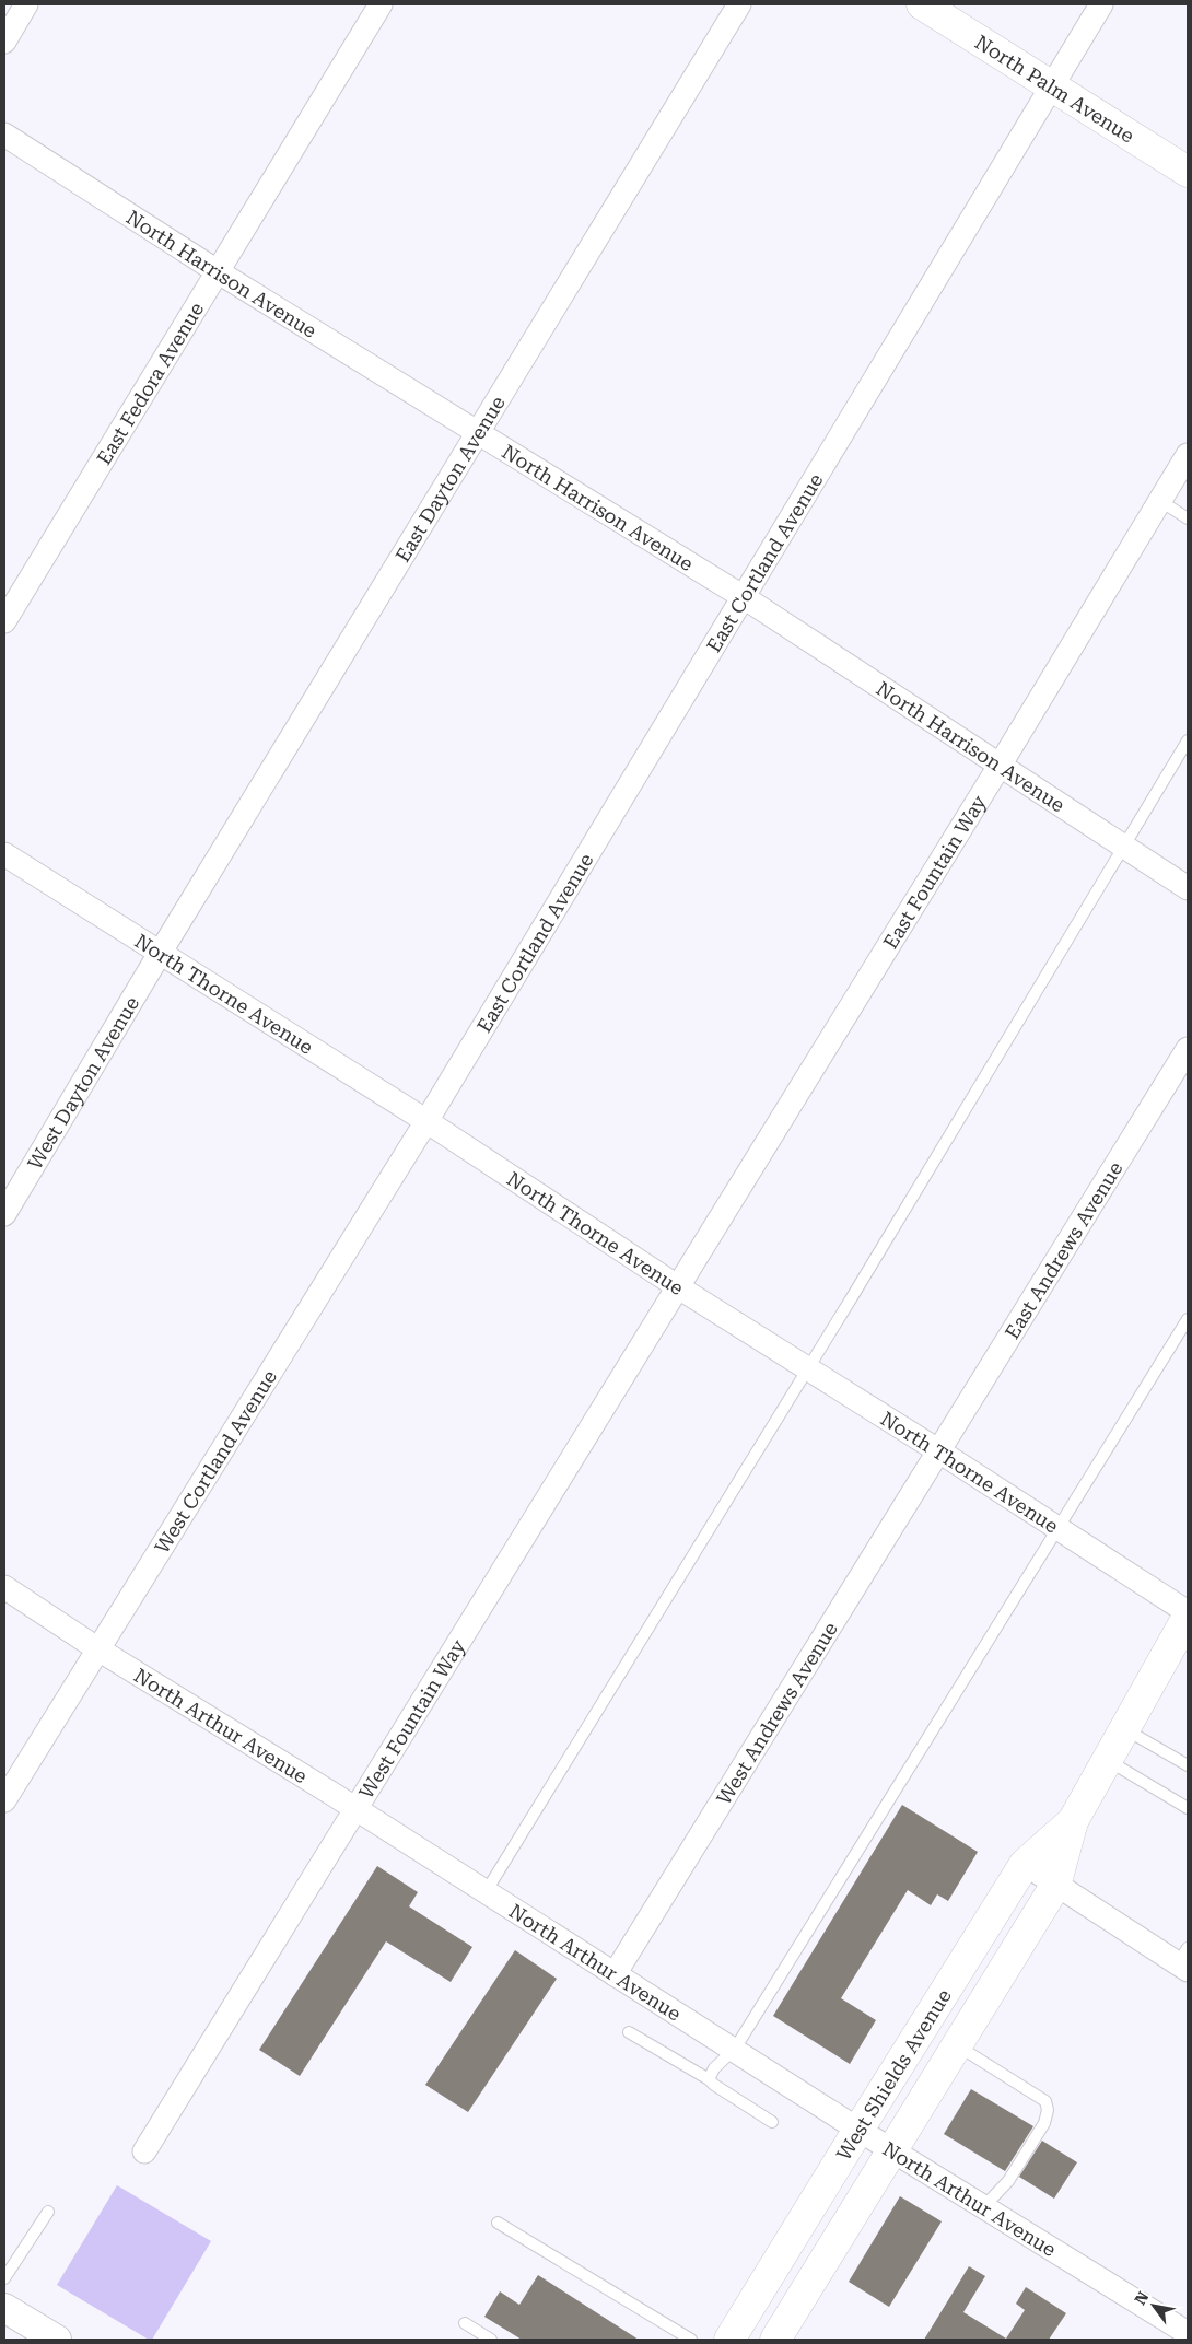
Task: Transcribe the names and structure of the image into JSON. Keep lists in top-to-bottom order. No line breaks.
{"streets":{"main road":["North Palm Avenue","West Shields Avenue"],"street":["North Harrison Avenue","East Fedora Avenue","East Dayton Avenue","East Cortland Avenue","East Fountain Way","North Thorne Avenue","West Dayton Avenue","East Andrews Avenue","West Cortland Avenue","West Andrews Avenue","West Fountain Way","North Arthur Avenue"]},"crossings":[["North Palm Avenue","East Cortland Avenue"],["North Harrison Avenue","East Fedora Avenue"],["North Harrison Avenue","East Dayton Avenue"],["North Harrison Avenue","East Cortland Avenue"],["North Harrison Avenue","East Fountain Way"],["East Dayton Avenue","North Thorne Avenue"],["East Dayton Avenue","West Dayton Avenue"],["East Cortland Avenue","North Thorne Avenue"],["East Cortland Avenue","West Cortland Avenue"],["East Fountain Way","North Thorne Avenue"],["East Fountain Way","West Fountain Way"],["North Thorne Avenue","West Dayton Avenue"],["North Thorne Avenue","East Andrews Avenue"],["North Thorne Avenue","West Cortland Avenue"],["North Thorne Avenue","West Andrews Avenue"],["North Thorne Avenue","West Fountain Way"],["East Andrews Avenue","West Andrews Avenue"],["West Cortland Avenue","North Arthur Avenue"],["West Andrews Avenue","North Arthur Avenue"],["West Fountain Way","North Arthur Avenue"],["North Arthur Avenue","West Shields Avenue"]],"north":"top left"}
